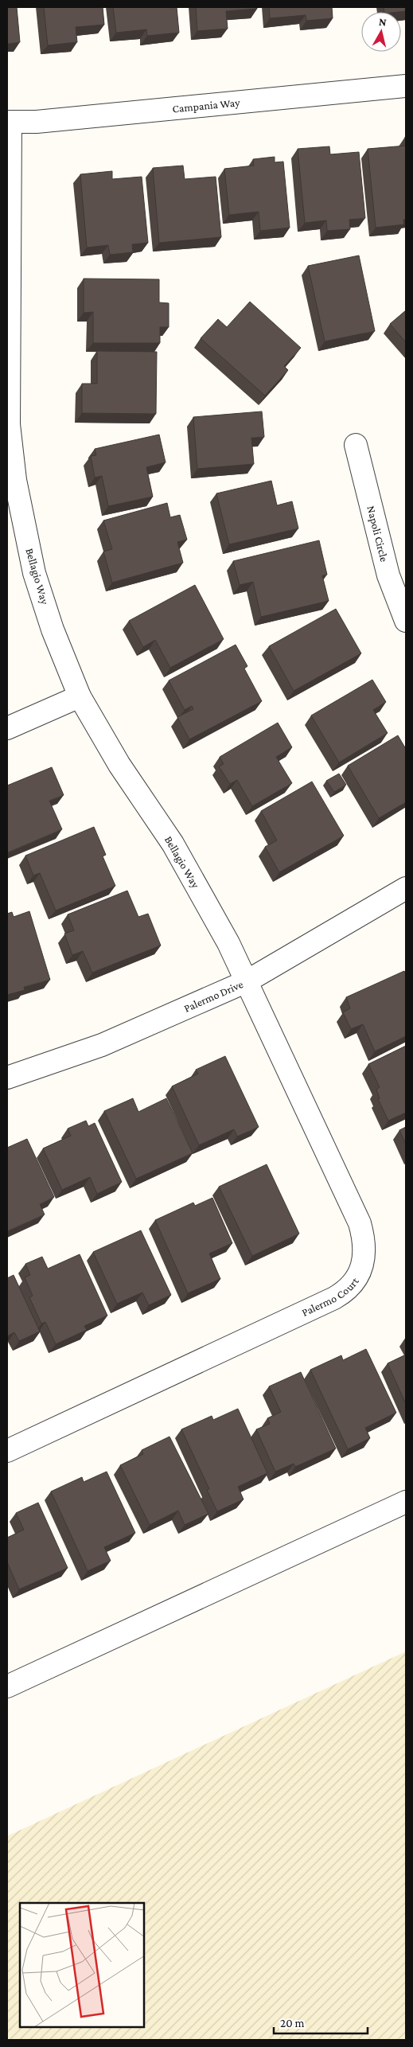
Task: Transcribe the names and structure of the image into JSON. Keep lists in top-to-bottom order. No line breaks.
{"streets":{"street":["Campania Way","Napoli Circle","Bellagio Way","Palermo Drive","Palermo Court"]},"crossings":[["Campania Way","Bellagio Way"],["Bellagio Way","Palermo Drive"],["Bellagio Way","Palermo Court"],["Palermo Drive","Palermo Court"]],"scale_bar":"20 m","north":"top"}
